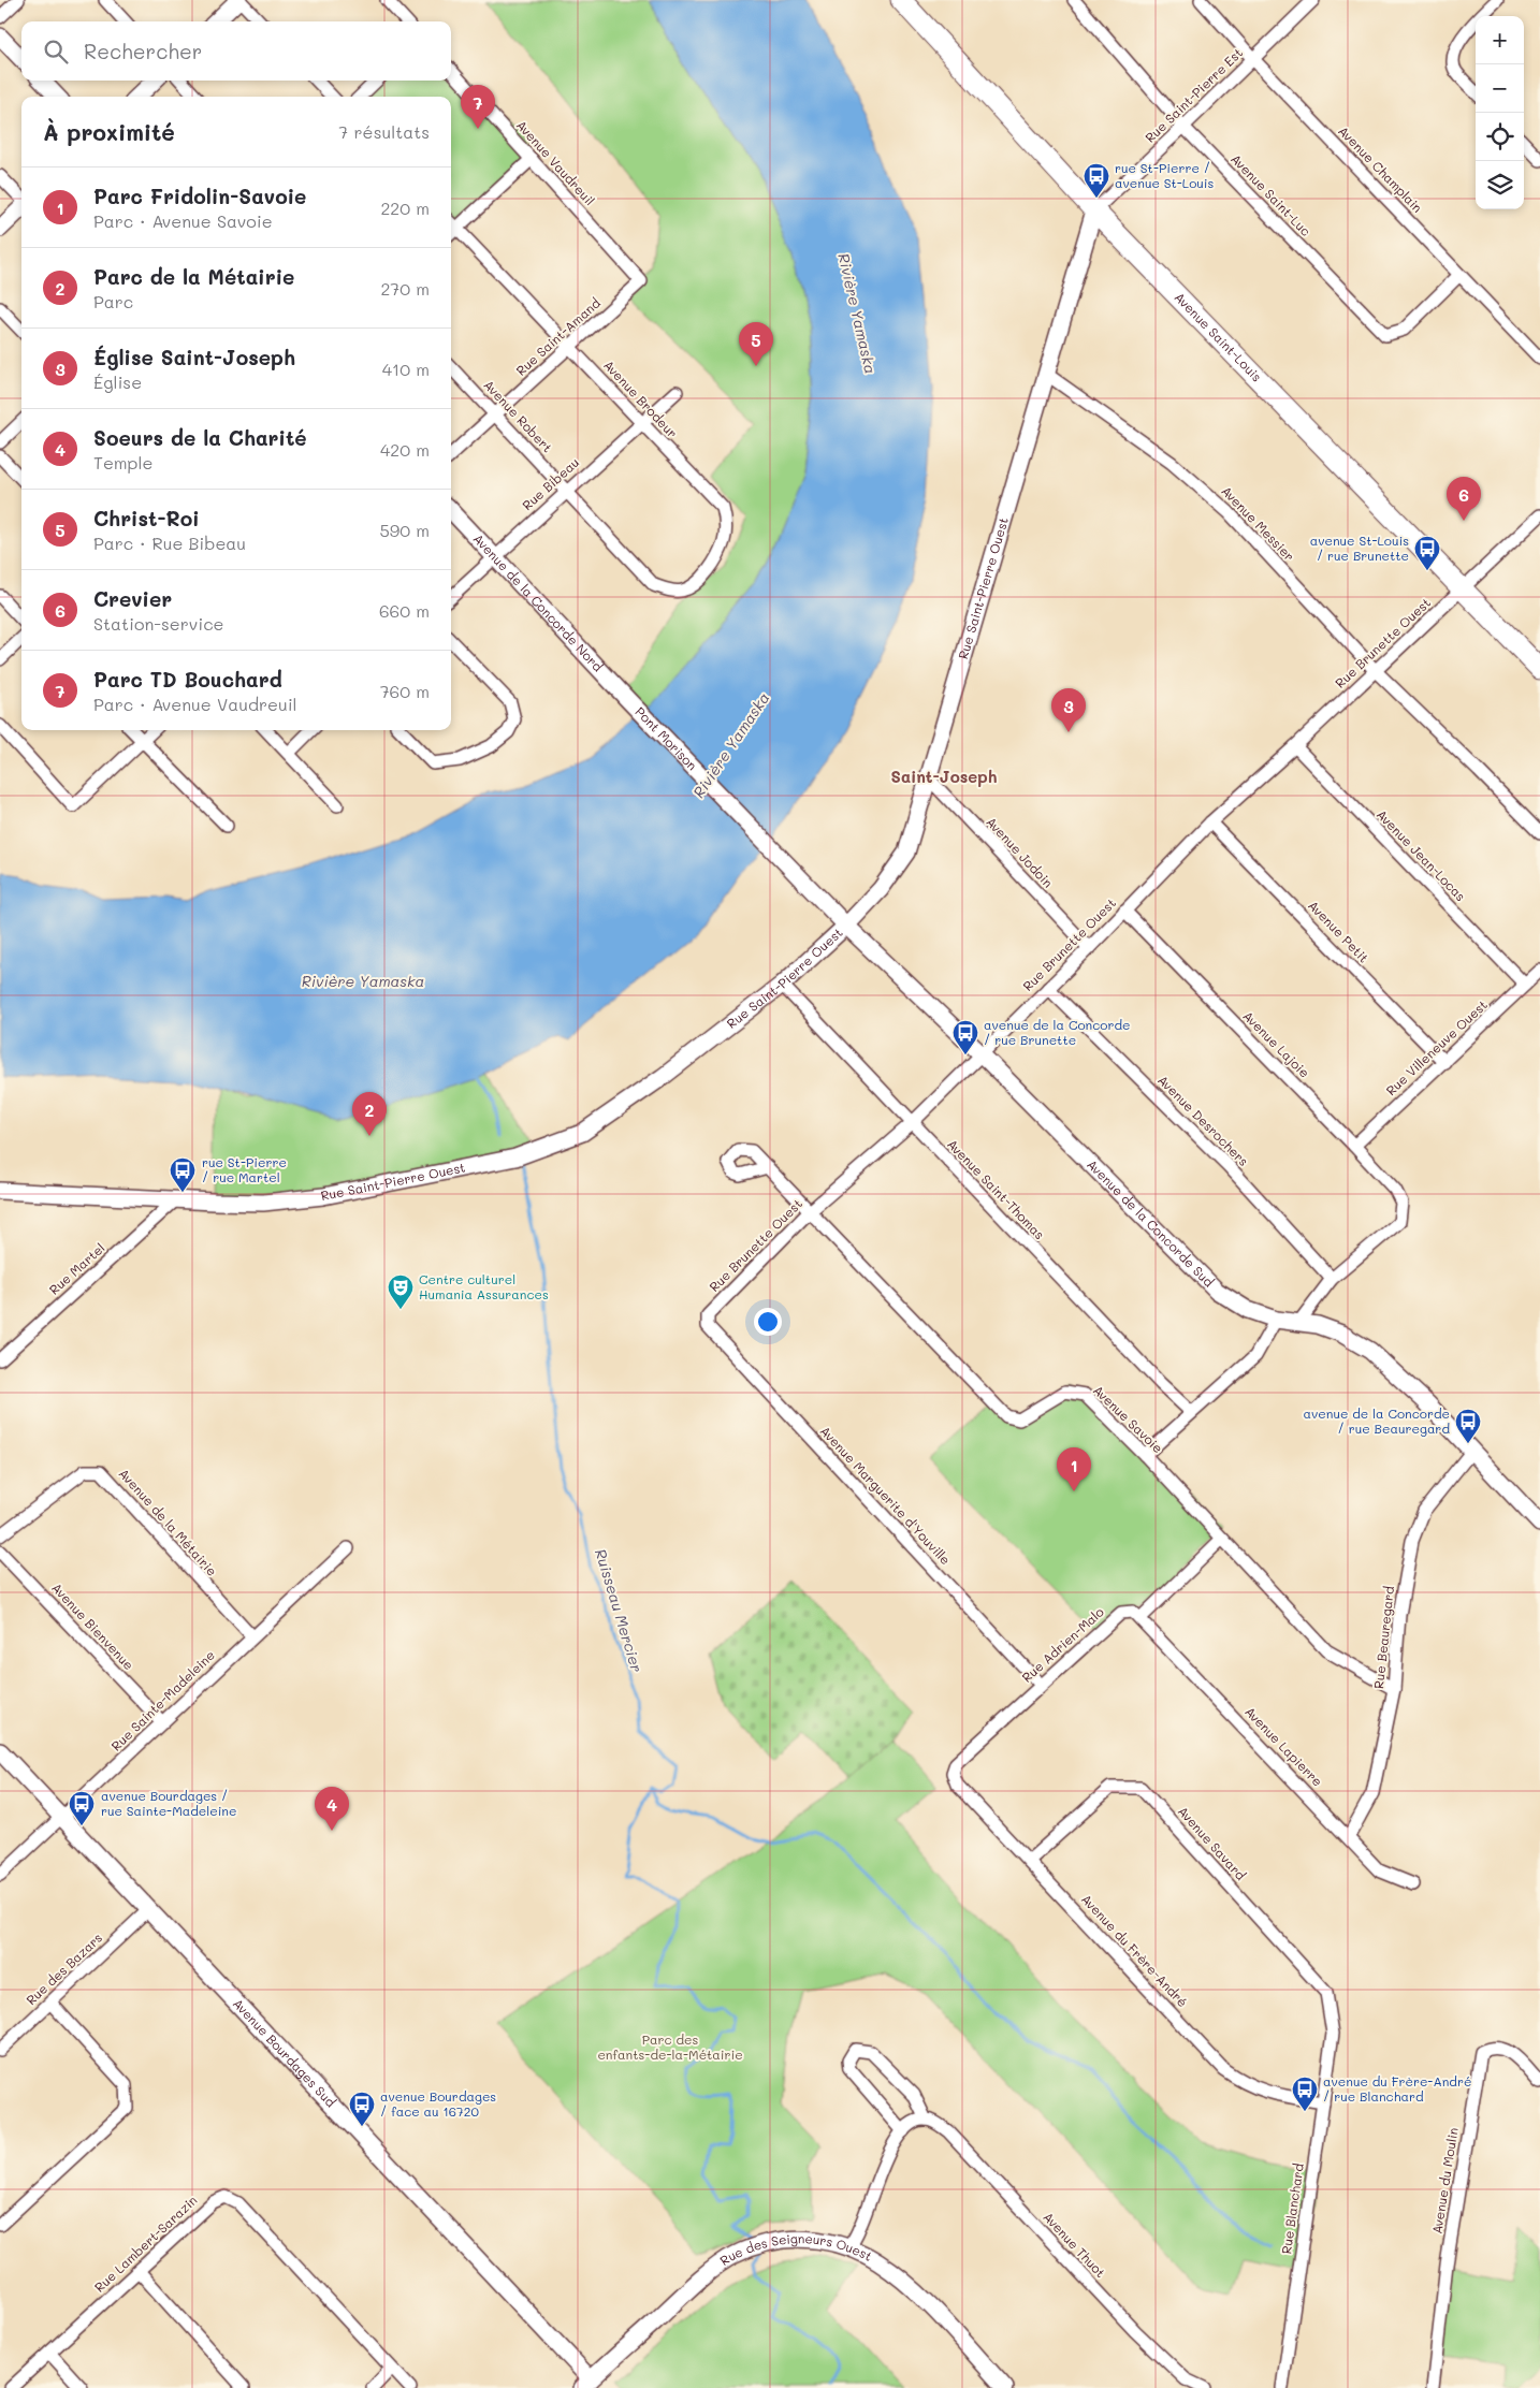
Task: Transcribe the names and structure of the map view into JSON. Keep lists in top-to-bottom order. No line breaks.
{"streets":{"main road":["Avenue Saint-Louis"],"street":["Rue Saint-Pierre Est","Avenue Vaudreuil","Avenue Champlain","Avenue Saint-Luc","Rue Saint-Amand","Avenue Brodeur","Avenue Robert","Rue Bibeau","Avenue Messier","Rue Saint-Pierre Ouest","Avenue de la Concorde Nord","Rue Brunette Ouest","Pont Morison","Avenue Jodoin","Avenue Jean-Locas","Avenue Petit","Avenue Lajoie","Rue Villeneuve Ouest","Avenue Desrochers","Avenue Saint-Thomas","Avenue de la Concorde Sud","Rue Martel","Avenue Savoie","Avenue Marguerite d'Youville","Avenue de la Métairie","Avenue Bienvenue","Rue Beauregard","Rue Adrien-Malo","Rue Sainte-Madeleine","Avenue Lapierre","Avenue Savard","Avenue du Frère-André","Rue des Bazars","Avenue Bourdages Sud","Avenue du Moulin","Rue Blanchard","Rue Lambert-Sarazin","Avenue Thuot","Rue des Seigneurs Ouest"]},"crossings":[["Rue Saint-Pierre Est","Avenue Champlain"],["Rue Saint-Pierre Est","Avenue Saint-Luc"],["Rue Saint-Pierre Est","Avenue Saint-Louis"],["Rue Saint-Pierre Est","Rue Saint-Pierre Ouest"],["Avenue Vaudreuil","Rue Saint-Amand"],["Avenue Champlain","Avenue Saint-Luc"],["Rue Saint-Amand","Avenue Brodeur"],["Rue Saint-Amand","Avenue Robert"],["Avenue Saint-Louis","Rue Saint-Pierre Ouest"],["Avenue Saint-Louis","Rue Brunette Ouest"],["Avenue Brodeur","Avenue Robert"],["Avenue Brodeur","Rue Bibeau"],["Avenue Robert","Rue Bibeau"],["Rue Bibeau","Avenue de la Concorde Nord"],["Avenue Messier","Rue Saint-Pierre Ouest"],["Avenue Messier","Rue Brunette Ouest"],["Rue Saint-Pierre Ouest","Avenue Jodoin"],["Rue Saint-Pierre Ouest","Avenue Saint-Thomas"],["Rue Saint-Pierre Ouest","Avenue de la Concorde Sud"],["Rue Saint-Pierre Ouest","Rue Martel"],["Avenue de la Concorde Nord","Pont Morison"],["Rue Brunette Ouest","Avenue Jodoin"],["Rue Brunette Ouest","Avenue Jean-Locas"],["Rue Brunette Ouest","Avenue Petit"],["Rue Brunette Ouest","Avenue Lajoie"],["Rue Brunette Ouest","Avenue Desrochers"],["Rue Brunette Ouest","Avenue Saint-Thomas"],["Rue Brunette Ouest","Avenue de la Concorde Sud"],["Rue Brunette Ouest","Avenue Savoie"],["Rue Brunette Ouest","Avenue Marguerite d'Youville"],["Pont Morison","Avenue de la Concorde Sud"],["Avenue Jean-Locas","Rue Villeneuve Ouest"],["Avenue Petit","Rue Villeneuve Ouest"],["Avenue Lajoie","Rue Villeneuve Ouest"],["Avenue Lajoie","Avenue Desrochers"],["Avenue de la Concorde Sud","Rue Beauregard"],["Avenue Savoie","Rue Beauregard"],["Avenue Marguerite d'Youville","Rue Adrien-Malo"],["Avenue de la Métairie","Rue Sainte-Madeleine"],["Avenue Bienvenue","Rue Sainte-Madeleine"],["Rue Beauregard","Avenue Lapierre"],["Rue Adrien-Malo","Avenue Lapierre"],["Rue Adrien-Malo","Avenue du Frère-André"],["Rue Sainte-Madeleine","Avenue Bourdages Sud"],["Avenue Savard","Avenue du Frère-André"],["Avenue Savard","Rue Blanchard"],["Avenue du Frère-André","Rue Blanchard"],["Rue des Bazars","Avenue Bourdages Sud"],["Avenue Bourdages Sud","Rue des Seigneurs Ouest"]],"districts":["Saint-Joseph"],"water":["Rivière Yamaska","Ruisseau Mercier"],"parks":["Parc des enfants-de-la-Métairie"],"places":{"bus stop":["rue St-Pierre / avenue St-Louis","avenue St-Louis / rue Brunette","avenue de la Concorde / rue Brunette","rue St-Pierre / rue Martel","avenue de la Concorde / rue Beauregard","avenue Bourdages / rue Sainte-Madeleine","avenue du Frère-André / rue Blanchard","avenue Bourdages / face au 16720"],"theatre":["Centre culturel Humania Assurances"]},"page":{"map_buttons":["+","−"],"search":"Rechercher","pins":["7","5","6","3","2","1","4"],"heading":["À proximité","7 résultats"],"list":[{"mark":"1","name":"Parc Fridolin-Savoie","note":"Parc · Avenue Savoie","value":"220 m"},{"mark":"2","name":"Parc de la Métairie","note":"Parc","value":"270 m"},{"mark":"3","name":"Église Saint-Joseph","note":"Église","value":"410 m"},{"mark":"4","name":"Soeurs de la Charité","note":"Temple","value":"420 m"},{"mark":"5","name":"Christ-Roi","note":"Parc · Rue Bibeau","value":"590 m"},{"mark":"6","name":"Crevier","note":"Station-service","value":"660 m"},{"mark":"7","name":"Parc TD Bouchard","note":"Parc · Avenue Vaudreuil","value":"760 m"}]}}
